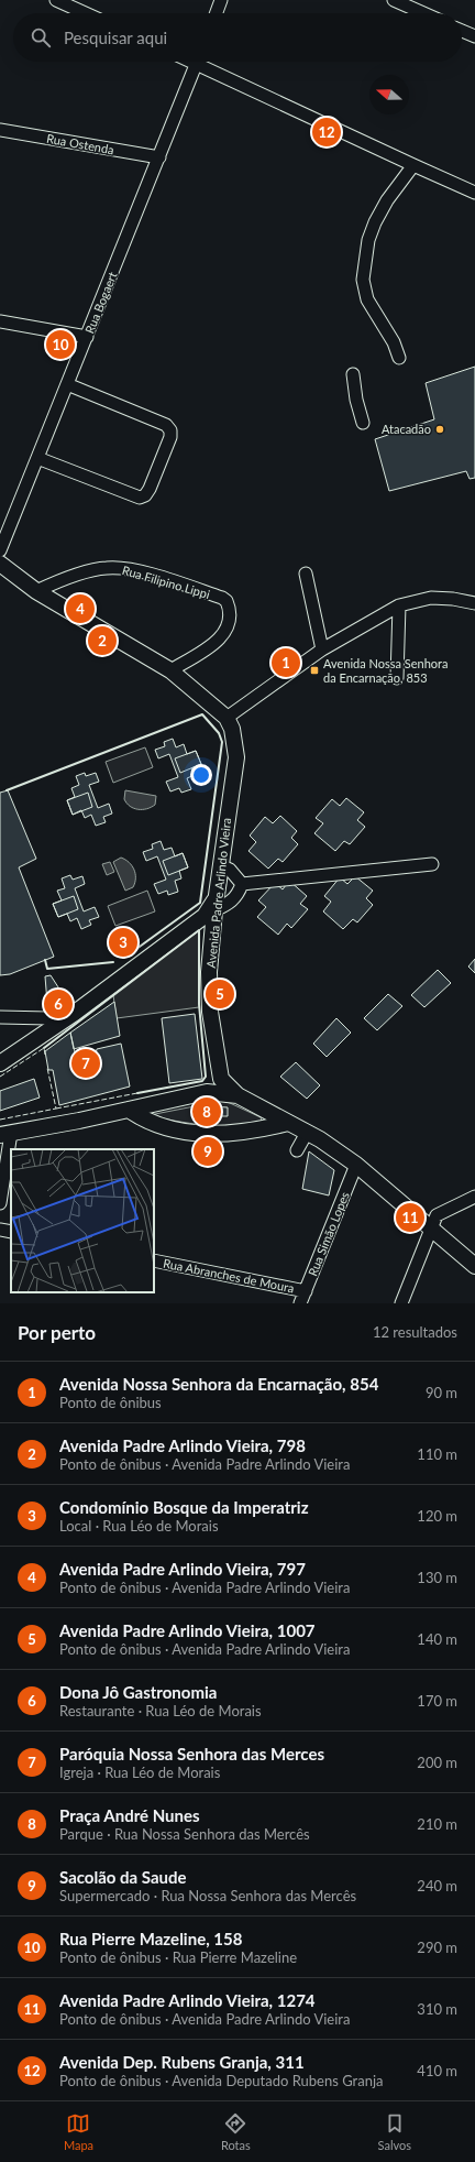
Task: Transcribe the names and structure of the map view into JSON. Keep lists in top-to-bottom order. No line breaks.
{"streets":{"main road":["Avenida Padre Arlindo Vieira"],"street":["Rua Ostenda","Rua Bogaert","Rua Filipino Lippi","Rua Simão Lopes","Rua Abranches de Moura"]},"crossings":[["Rua Ostenda","Rua Bogaert"],["Rua Simão Lopes","Rua Abranches de Moura"]],"places":{"other":["Atacadão"],"transit":["Avenida Nossa Senhora da Encarnação, 853"]},"north":"left","page":{"search":"Pesquisar aqui","pins":["12","10","4","2","1","3","5","6","7","8","9","11"],"heading":["Por perto","12 resultados"],"list":[{"mark":"1","name":"Avenida Nossa Senhora da Encarnação, 854","note":"Ponto de ônibus","value":"90 m"},{"mark":"2","name":"Avenida Padre Arlindo Vieira, 798","note":"Ponto de ônibus · Avenida Padre Arlindo Vieira","value":"110 m"},{"mark":"3","name":"Condomínio Bosque da Imperatriz","note":"Local · Rua Léo de Morais","value":"120 m"},{"mark":"4","name":"Avenida Padre Arlindo Vieira, 797","note":"Ponto de ônibus · Avenida Padre Arlindo Vieira","value":"130 m"},{"mark":"5","name":"Avenida Padre Arlindo Vieira, 1007","note":"Ponto de ônibus · Avenida Padre Arlindo Vieira","value":"140 m"},{"mark":"6","name":"Dona Jô Gastronomia","note":"Restaurante · Rua Léo de Morais","value":"170 m"},{"mark":"7","name":"Paróquia Nossa Senhora das Merces","note":"Igreja · Rua Léo de Morais","value":"200 m"},{"mark":"8","name":"Praça André Nunes","note":"Parque · Rua Nossa Senhora das Mercês","value":"210 m"},{"mark":"9","name":"Sacolão da Saude","note":"Supermercado · Rua Nossa Senhora das Mercês","value":"240 m"},{"mark":"10","name":"Rua Pierre Mazeline, 158","note":"Ponto de ônibus · Rua Pierre Mazeline","value":"290 m"},{"mark":"11","name":"Avenida Padre Arlindo Vieira, 1274","note":"Ponto de ônibus · Avenida Padre Arlindo Vieira","value":"310 m"},{"mark":"12","name":"Avenida Dep. Rubens Granja, 311","note":"Ponto de ônibus · Avenida Deputado Rubens Granja","value":"410 m"}],"nav":["Mapa","Rotas","Salvos"]}}
